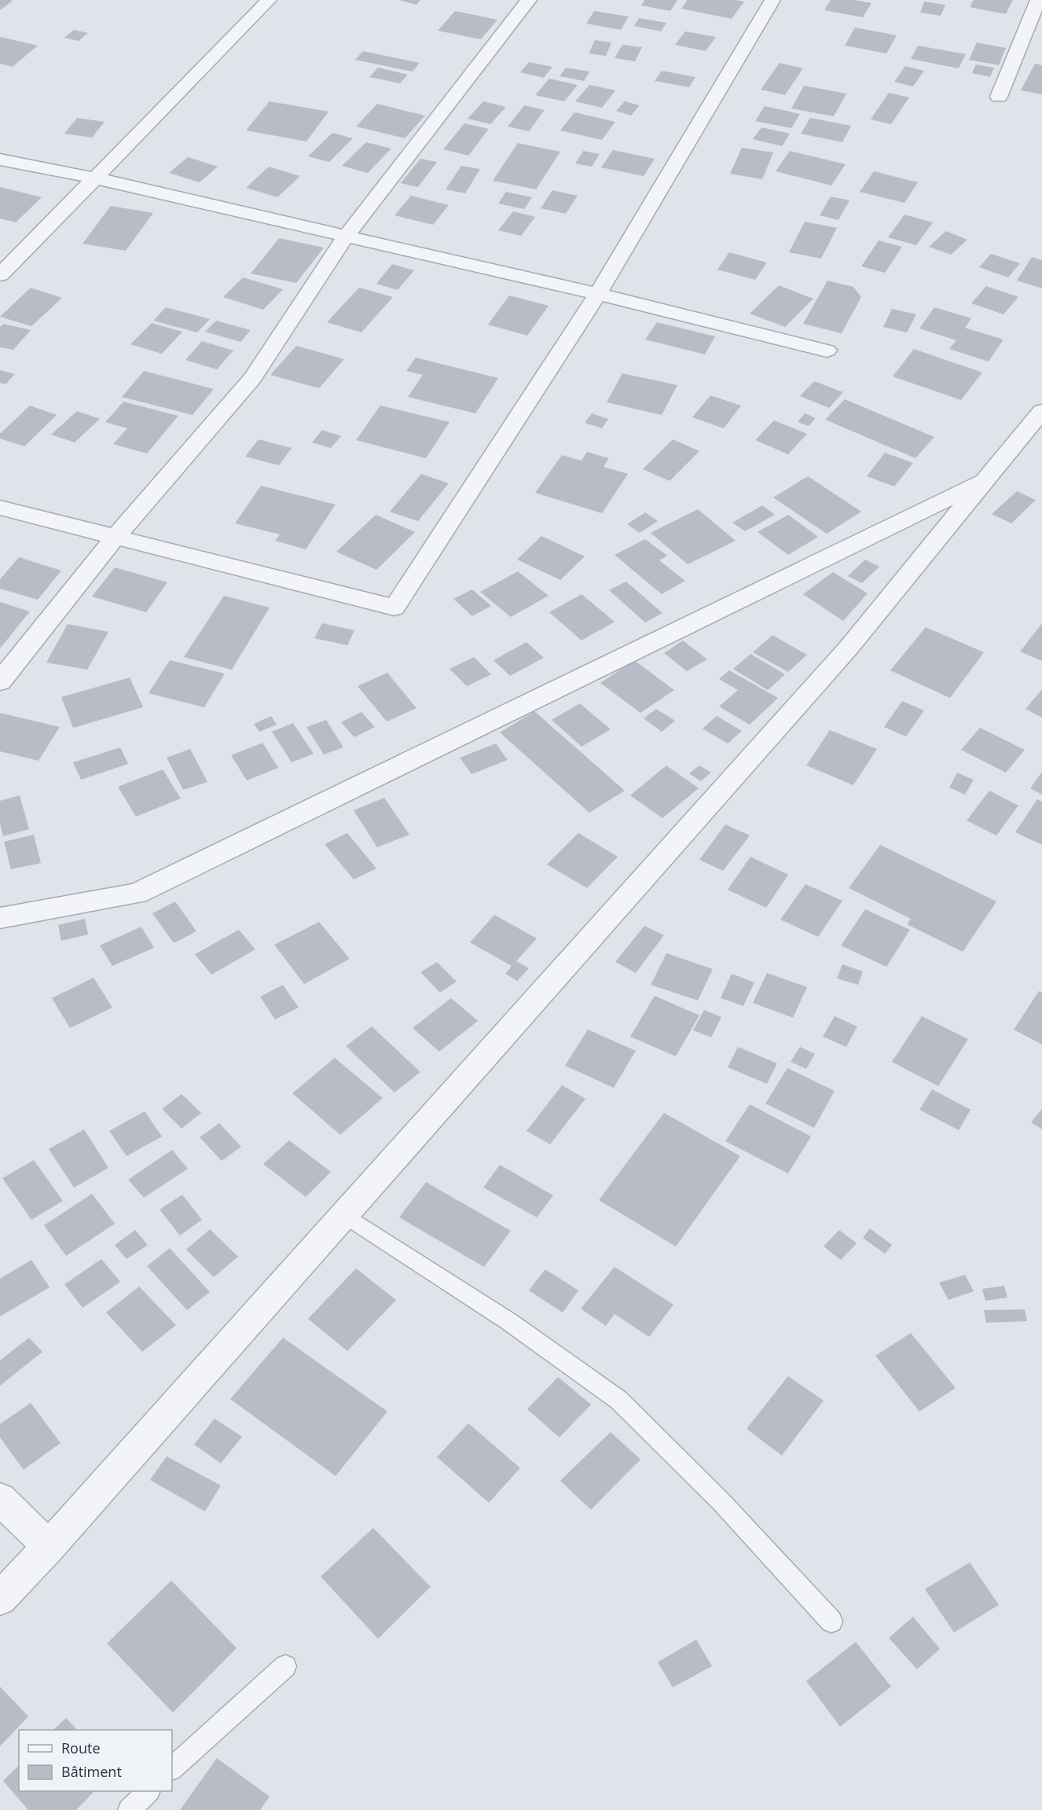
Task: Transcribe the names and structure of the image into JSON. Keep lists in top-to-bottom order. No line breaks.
{"legend":["Route","Bâtiment"]}
